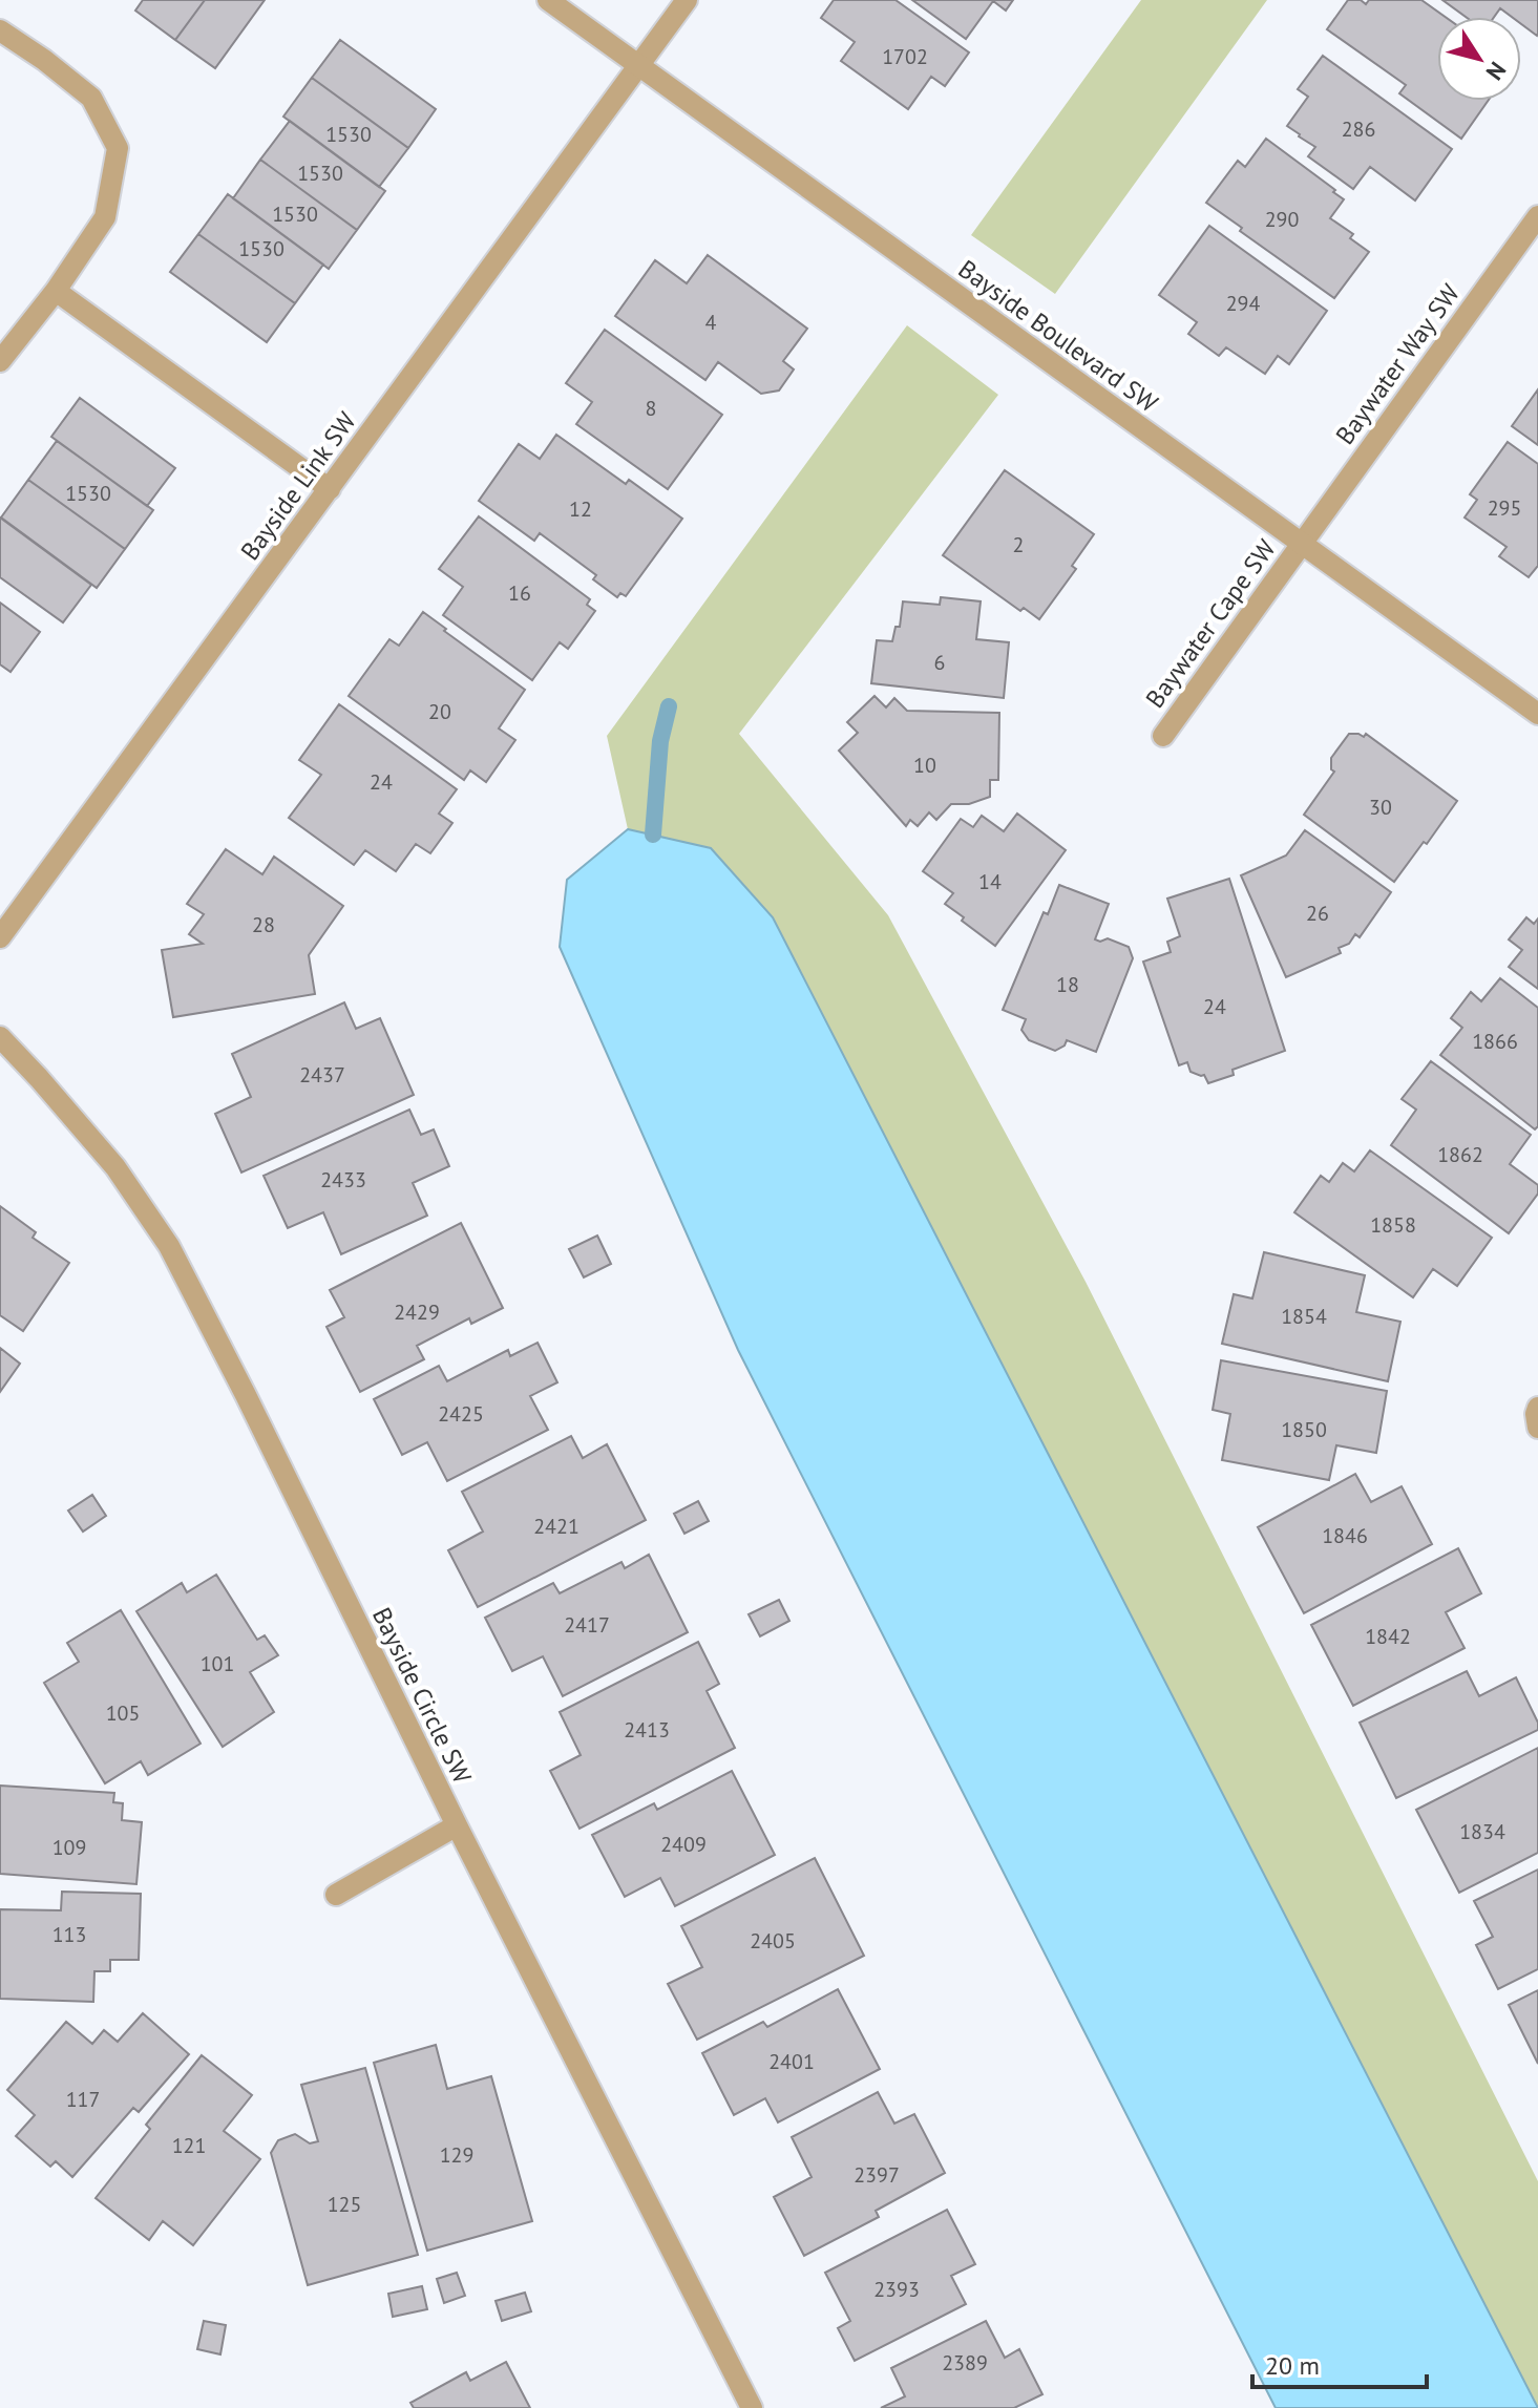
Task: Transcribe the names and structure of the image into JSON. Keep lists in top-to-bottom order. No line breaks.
{"streets":{"street":["Bayside Boulevard SW","Baywater Way SW","Bayside Link SW","Baywater Cape SW","Bayside Circle SW"]},"crossings":[["Bayside Boulevard SW","Baywater Way SW"],["Bayside Boulevard SW","Bayside Link SW"],["Bayside Boulevard SW","Baywater Cape SW"],["Baywater Way SW","Baywater Cape SW"]],"house_numbers":["1702","286","1530","1530","1530","290","1530","294","4","8","1530","295","12","2","16","6","20","10","24","30","14","26","28","18","24","1866","2437","1862","2433","1858","2429","1854","2425","1850","2421","1846","2417","1842","101","105","2413","1834","2409","109","113","2405","2401","117","121","129","2397","125","2393","2389"],"scale_bar":"20 m","north":"bottom right"}
